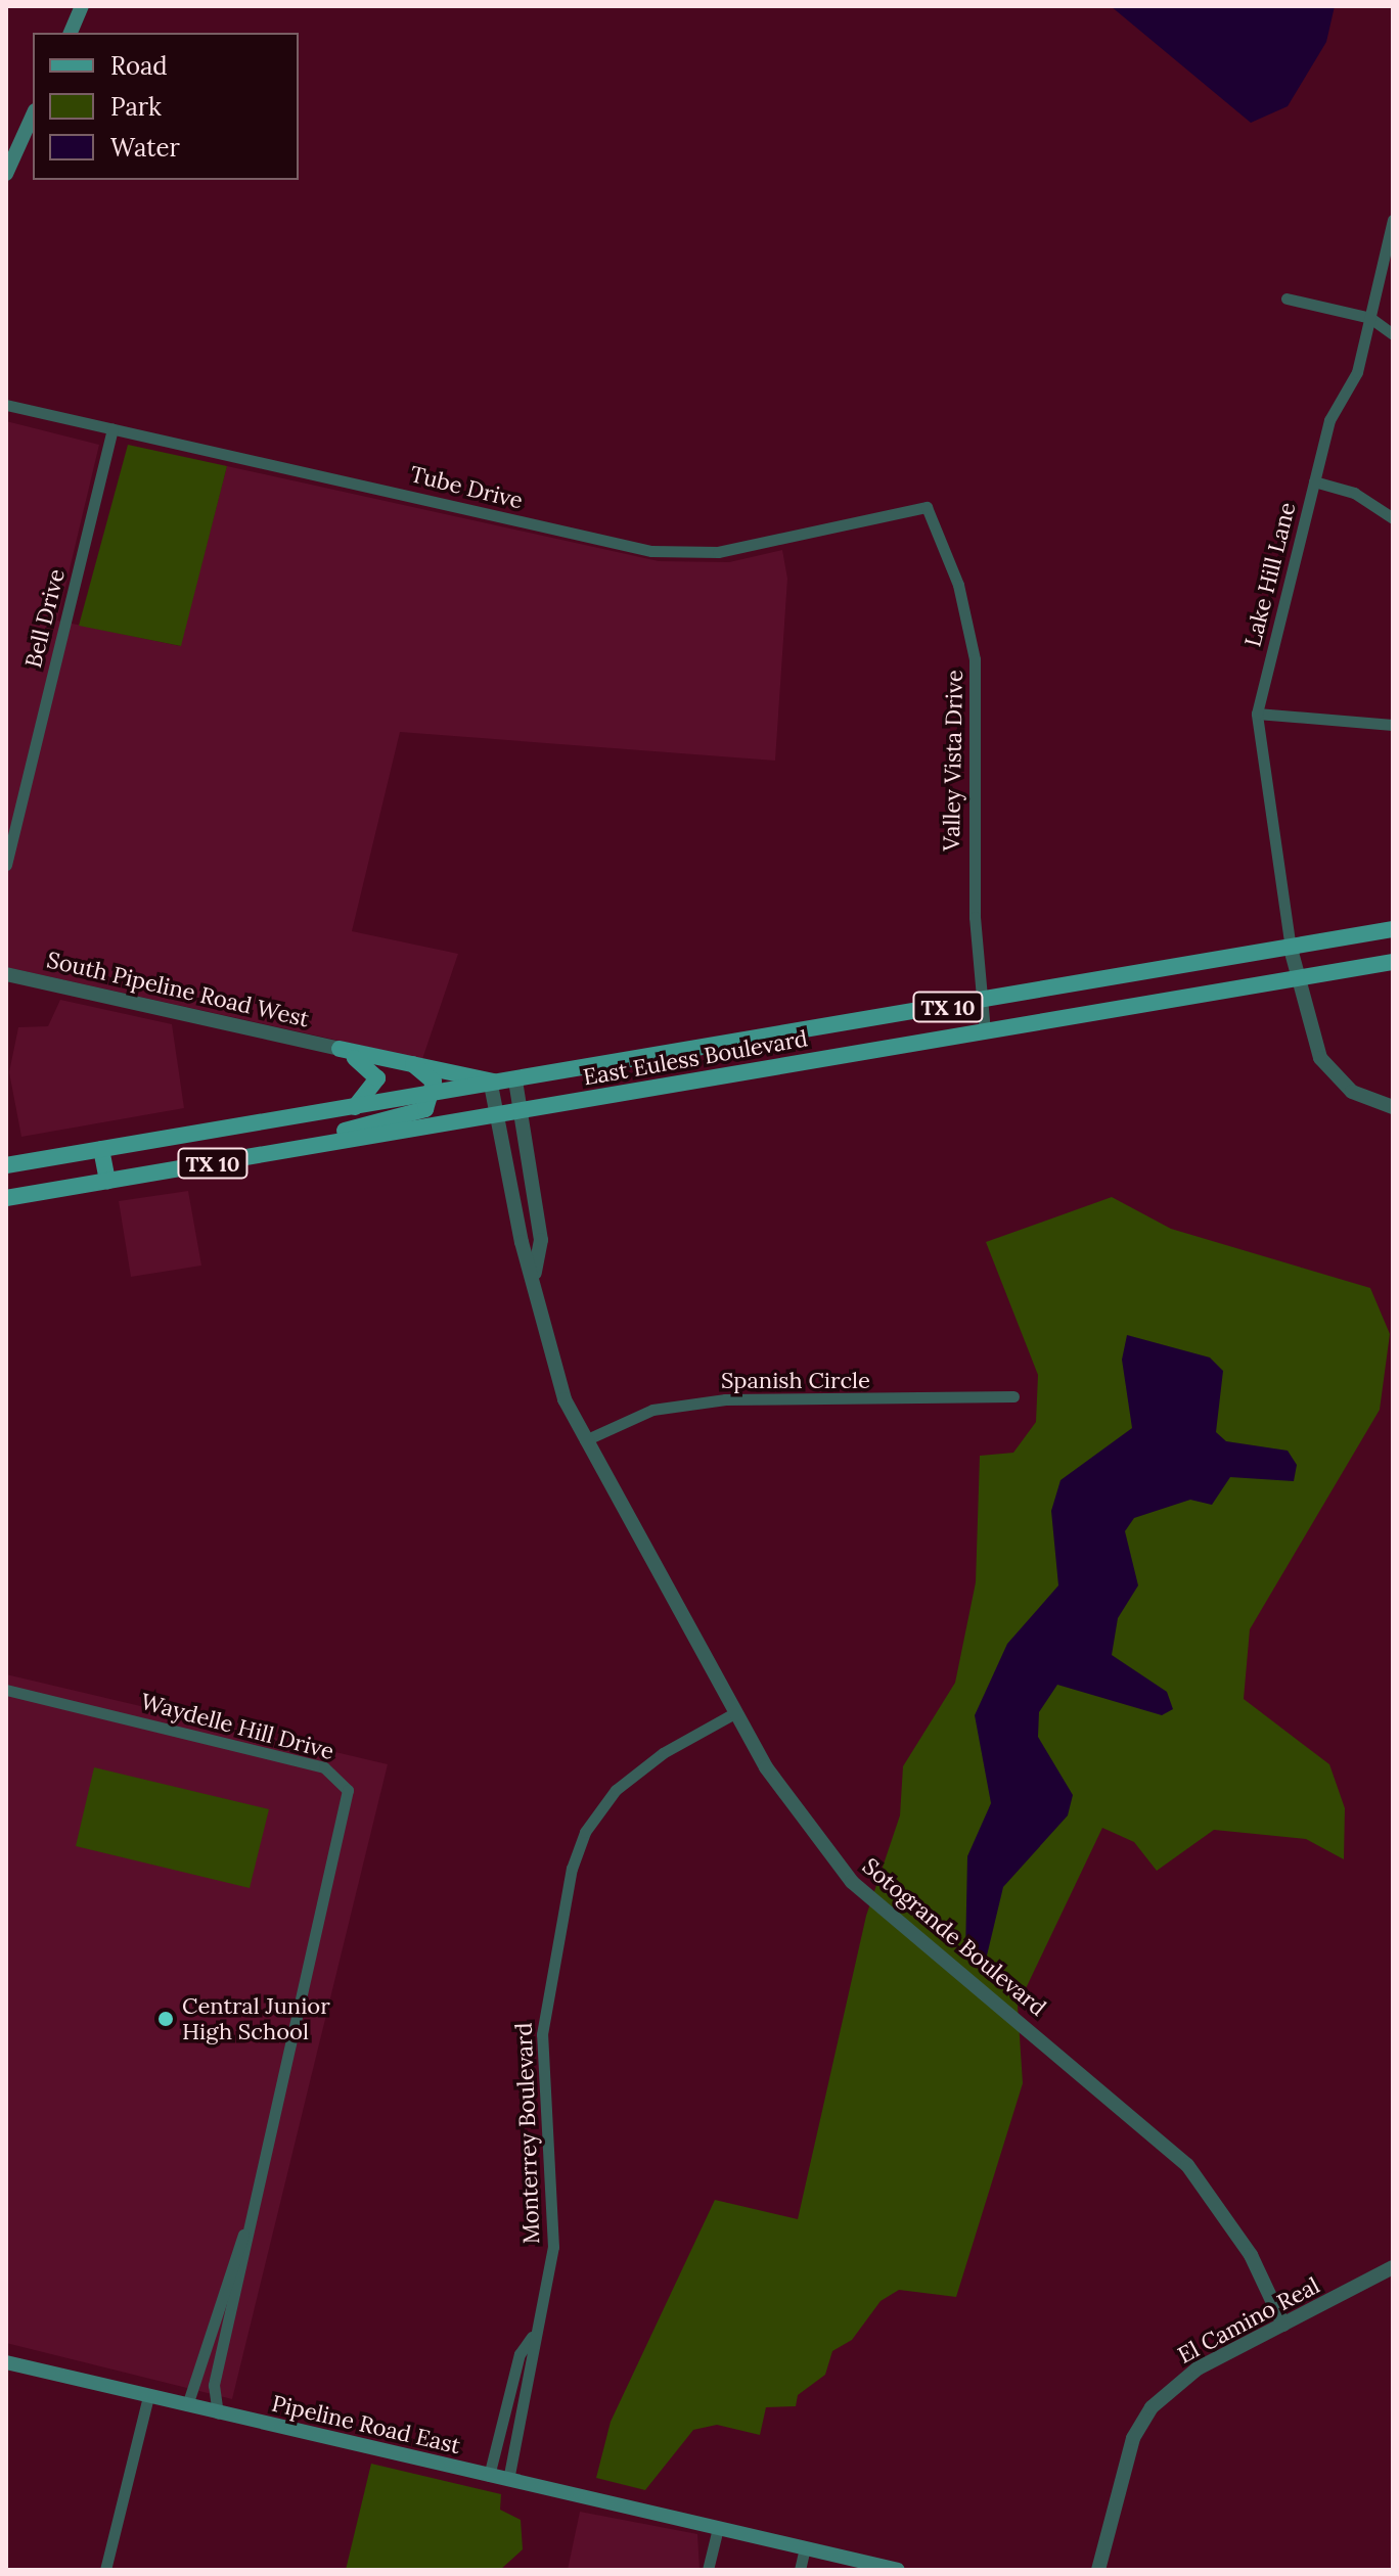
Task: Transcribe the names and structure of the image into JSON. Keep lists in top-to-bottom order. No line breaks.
{"streets":{"main road":["TX 10","East Euless Boulevard","Pipeline Road East"],"street":["Tube Drive","Lake Hill Lane","Bell Drive","Valley Vista Drive","South Pipeline Road West","Spanish Circle","Waydelle Hill Drive","Sotogrande Boulevard","Monterrey Boulevard","El Camino Real"]},"crossings":[["Tube Drive","Bell Drive"],["Tube Drive","Valley Vista Drive"],["Lake Hill Lane","East Euless Boulevard"],["Valley Vista Drive","East Euless Boulevard"],["East Euless Boulevard","Sotogrande Boulevard"],["Spanish Circle","Sotogrande Boulevard"],["Waydelle Hill Drive","Pipeline Road East"],["Sotogrande Boulevard","Monterrey Boulevard"],["Sotogrande Boulevard","El Camino Real"],["Monterrey Boulevard","Pipeline Road East"]],"places":["Central Junior High School"],"legend":["Road","Park","Water"]}
